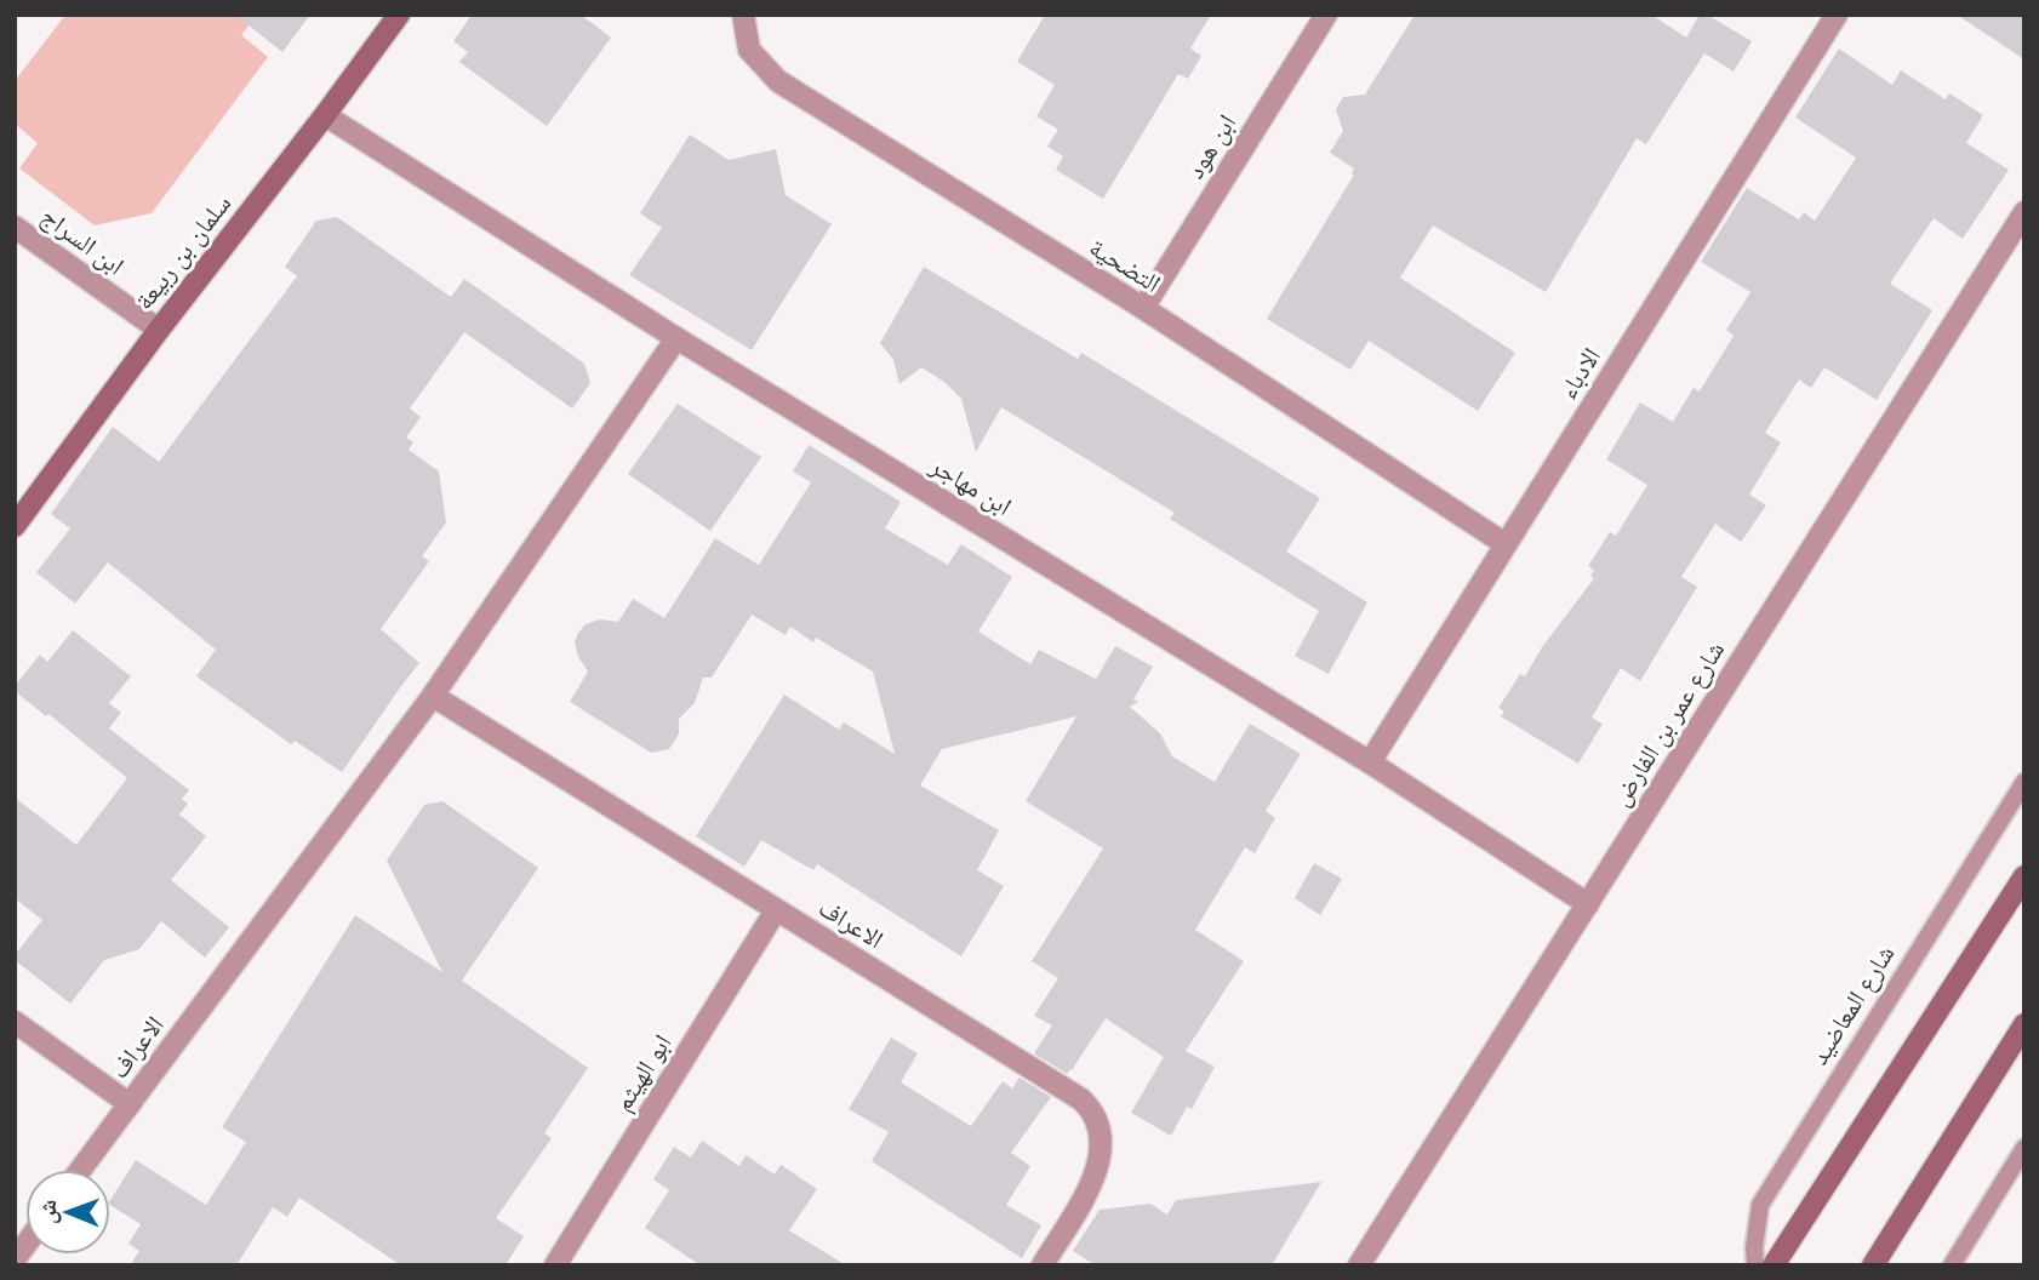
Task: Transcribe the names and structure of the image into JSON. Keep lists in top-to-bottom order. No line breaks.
{"streets":{"street":["ابن هود","ابن السراج","سلمان بن ربيعة","التضحية","الادباء","ابن مهاجر","شارع عمر بن الفارض","الاعراف","ابو الهيثم"],"lane":["شارع المعاضيد"]},"crossings":[["ابن هود","التضحية"],["ابن السراج","سلمان بن ربيعة"],["سلمان بن ربيعة","ابن مهاجر"],["التضحية","الادباء"],["الادباء","ابن مهاجر"],["ابن مهاجر","شارع عمر بن الفارض"],["ابن مهاجر","الاعراف"],["الاعراف","ابو الهيثم"]],"north":"left"}
